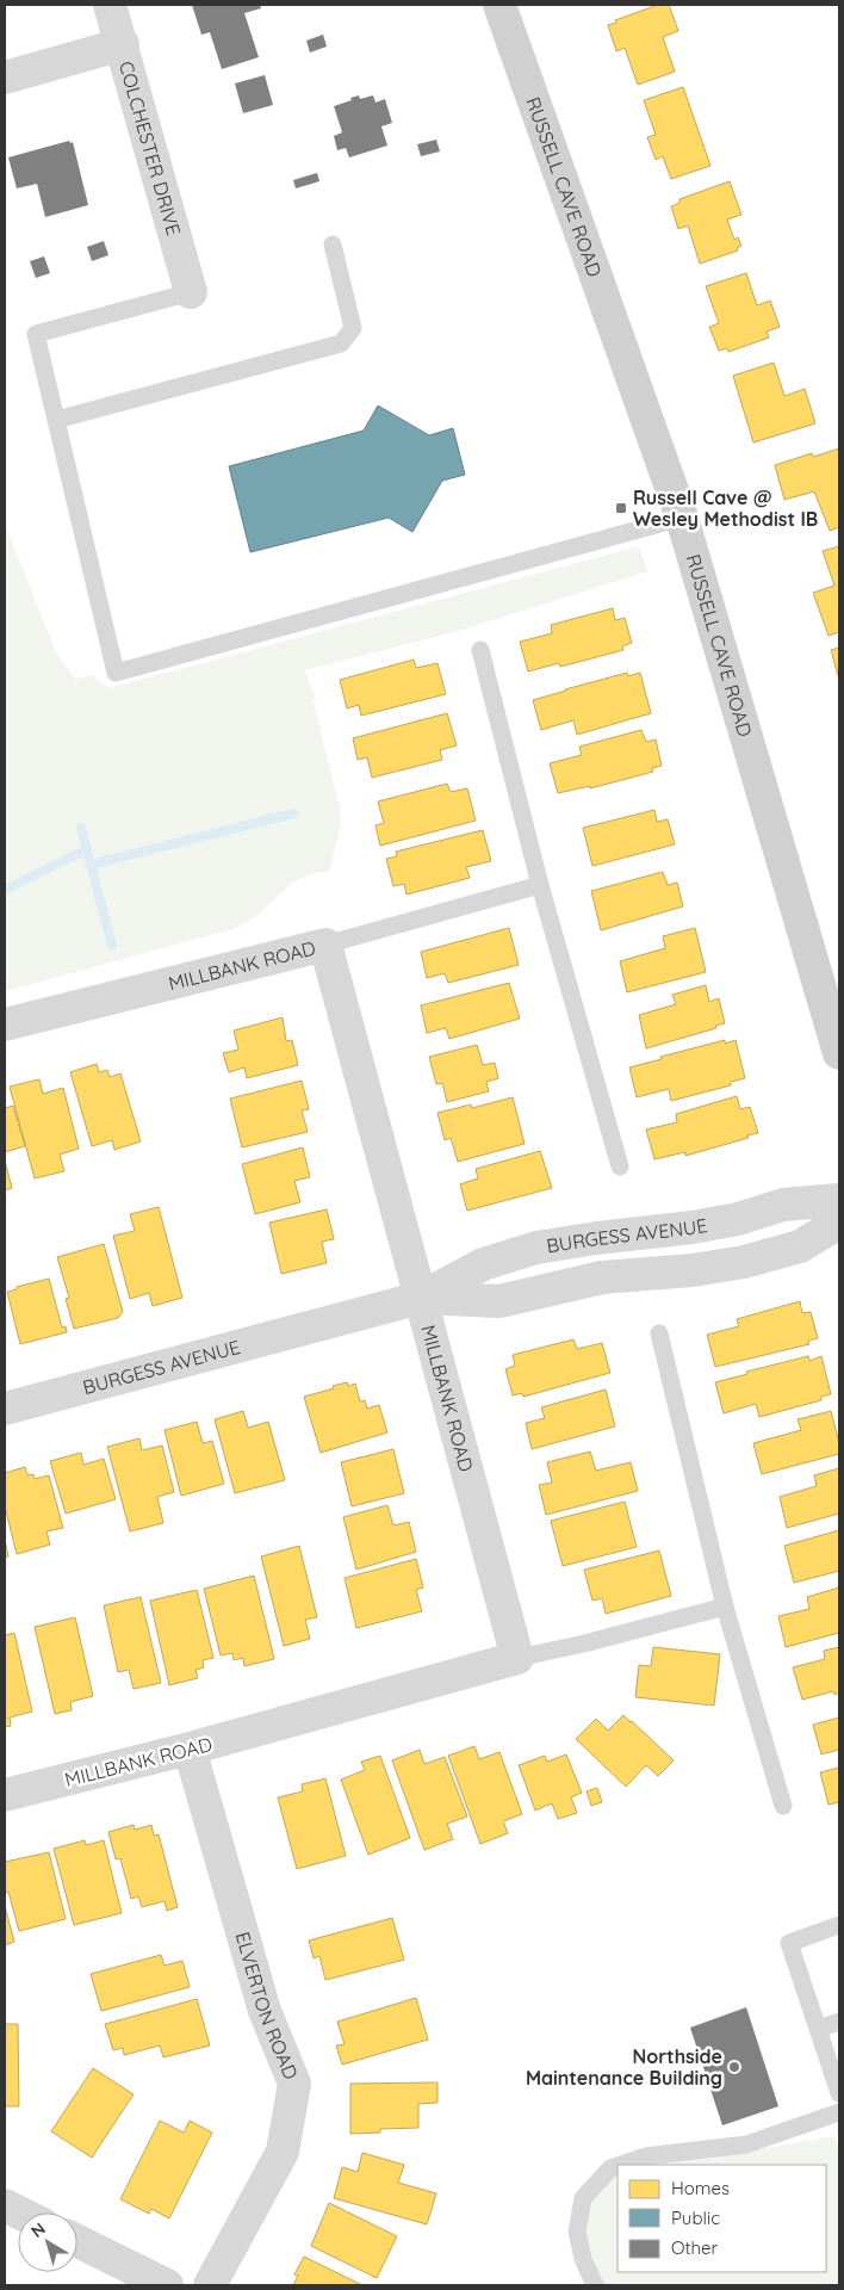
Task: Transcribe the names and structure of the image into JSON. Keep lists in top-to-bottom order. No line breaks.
{"streets":{"main road":["RUSSELL CAVE ROAD"],"street":["COLCHESTER DRIVE","MILLBANK ROAD","BURGESS AVENUE","ELVERTON ROAD"]},"crossings":[["MILLBANK ROAD","BURGESS AVENUE"],["MILLBANK ROAD","ELVERTON ROAD"]],"places":{"transit":["Russell Cave @ Wesley Methodist IB"],"other":["Northside Maintenance Building"]},"legend":["Homes","Public","Other"],"north":"top left"}
